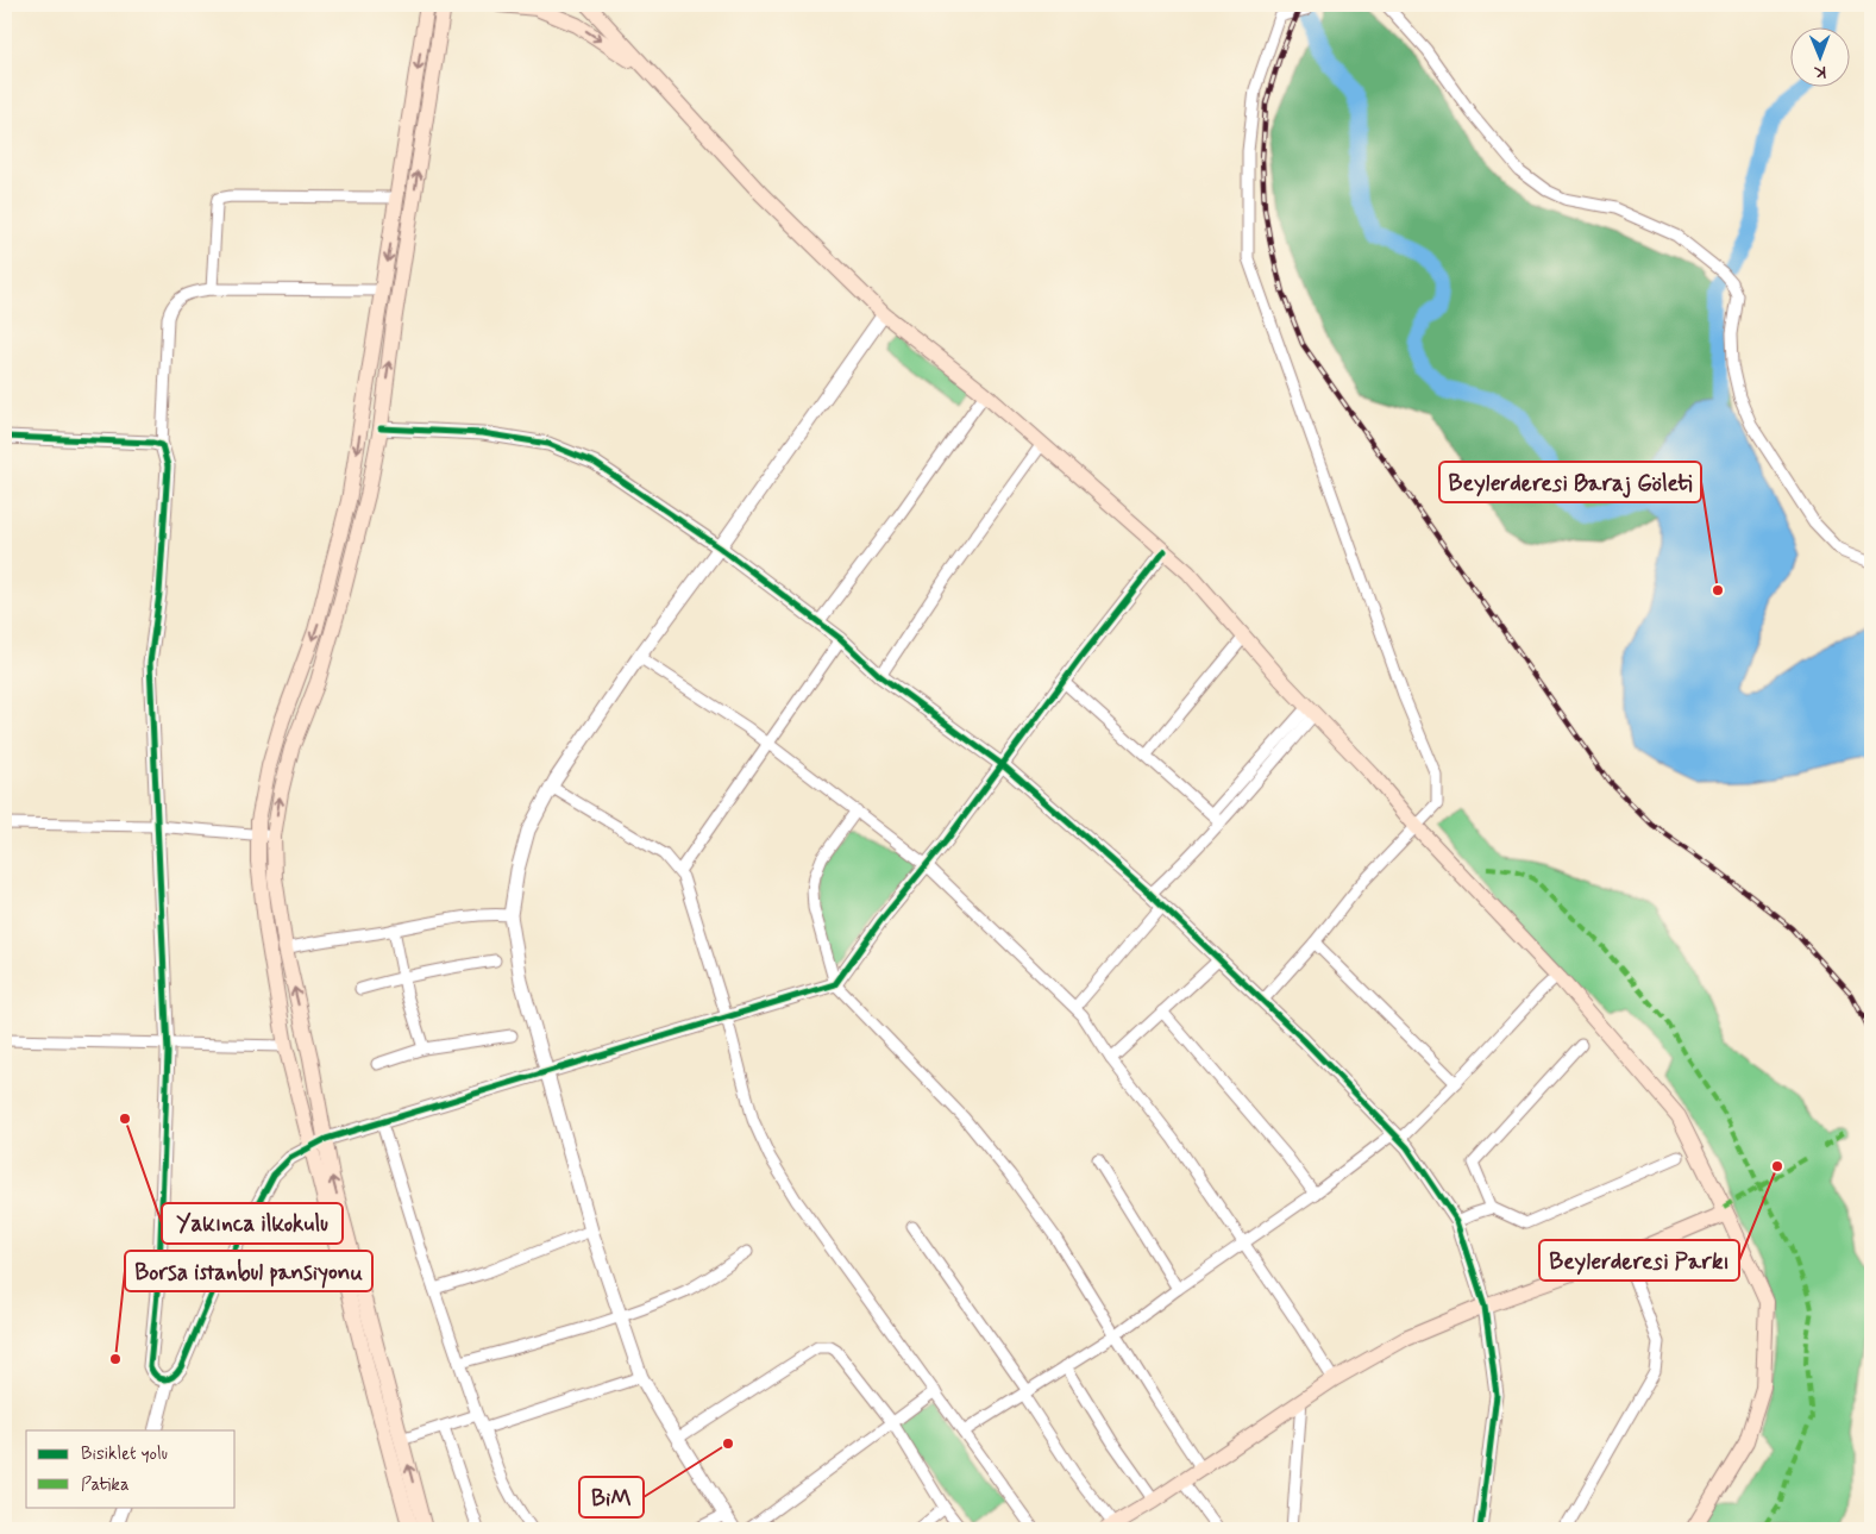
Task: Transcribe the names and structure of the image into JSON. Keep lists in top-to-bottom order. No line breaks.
{"places":["Beylerderesi Baraj Göleti","Yakınca ilkokulu","Beylerderesi Parkı","Borsa istanbul pansiyonu","BiM"],"legend":["Bisiklet yolu","Patika"],"north":"bottom"}
